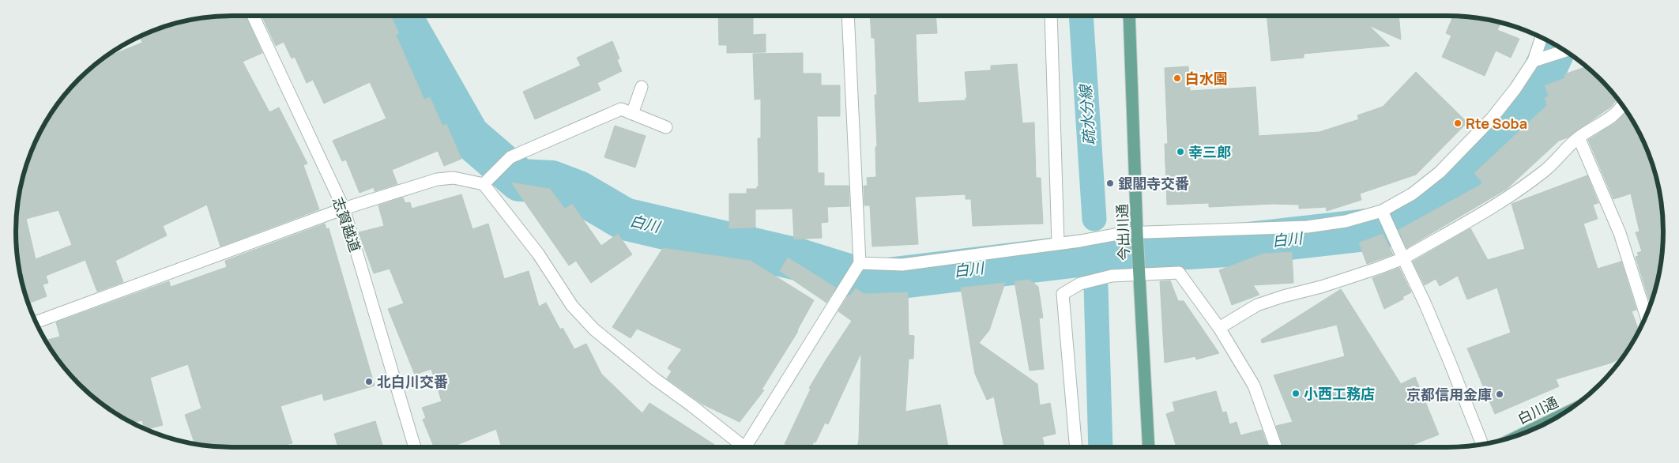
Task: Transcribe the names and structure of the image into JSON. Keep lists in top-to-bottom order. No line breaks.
{"streets":{"main road":["今出川通","白川通"],"street":["志賀越道"]},"water":["疏水分線","白川"],"places":["白水園","Rte Soba","幸三郎","銀閣寺交番","北白川交番","小西工務店","京都信用金庫"]}
